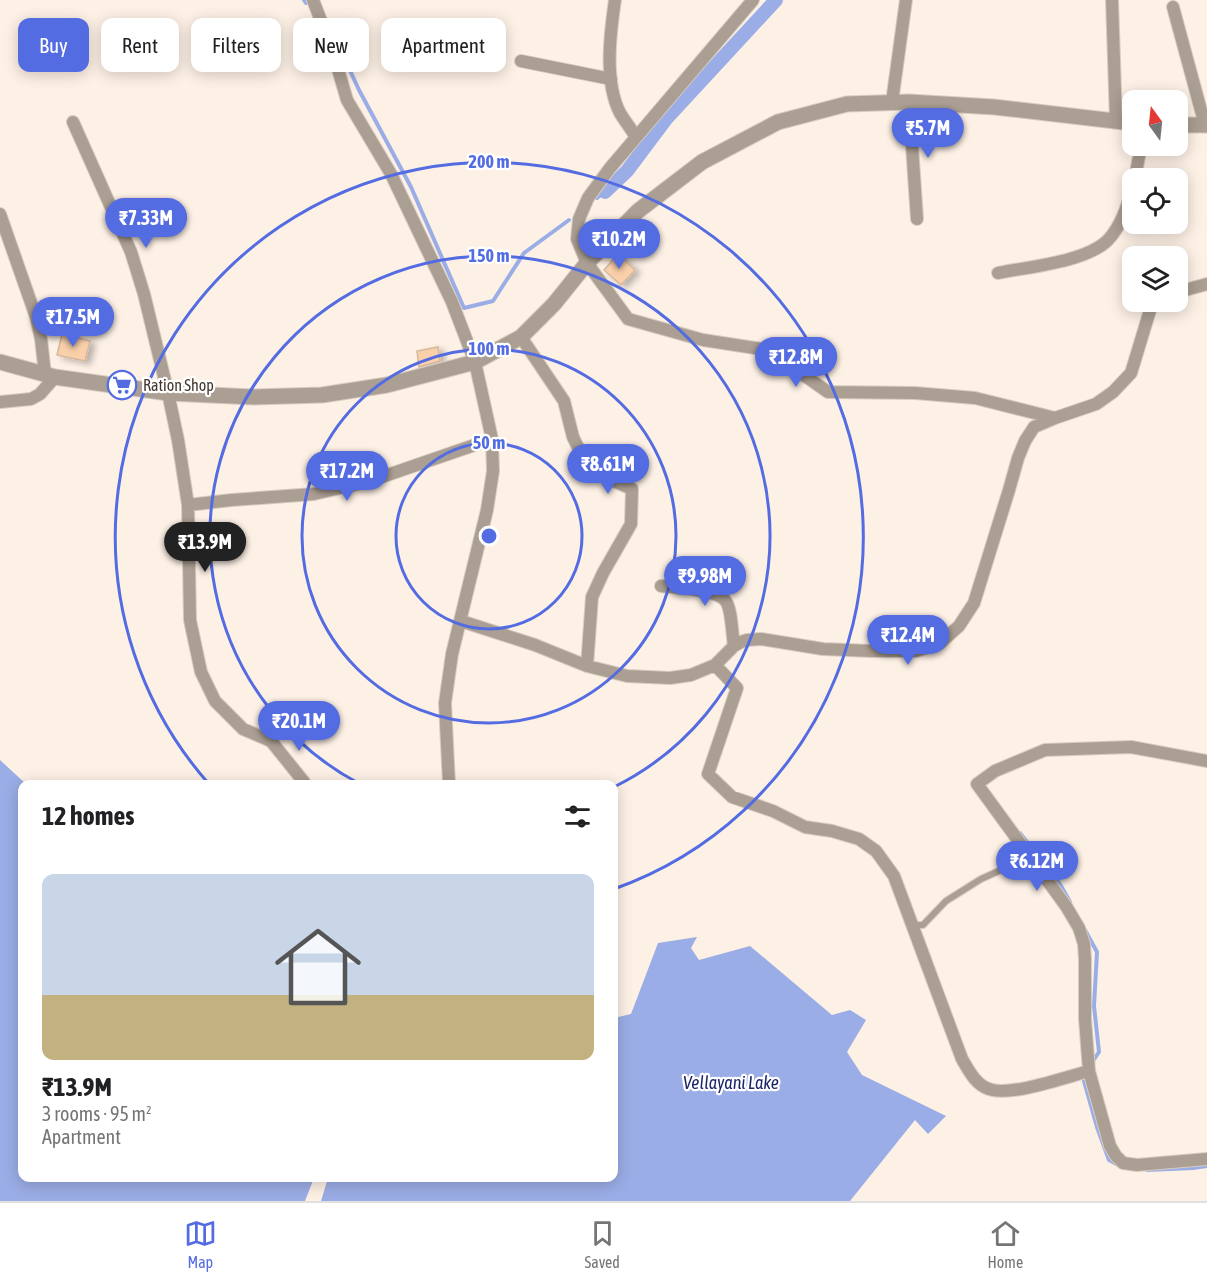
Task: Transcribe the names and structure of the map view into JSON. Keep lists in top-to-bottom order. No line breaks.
{"water":["Vellayani Lake"],"places":{"supermarket":["Ration Shop"]},"north":"top","page":{"chip":["Buy","Rent","Filters","New","Apartment"],"price":["₹5.7M","₹7.33M","₹10.2M","₹17.5M","₹12.8M","₹8.61M","₹17.2M","₹13.9M","₹9.98M","₹12.4M","₹20.1M","₹6.12M"],"heading":"12 homes","list":[{"name":"₹13.9M","note":"3 rooms · 95 m² · Apartment"}],"tabs":["Map","Saved","Home"]},"rings":["200 m","150 m","100 m","50 m"]}
